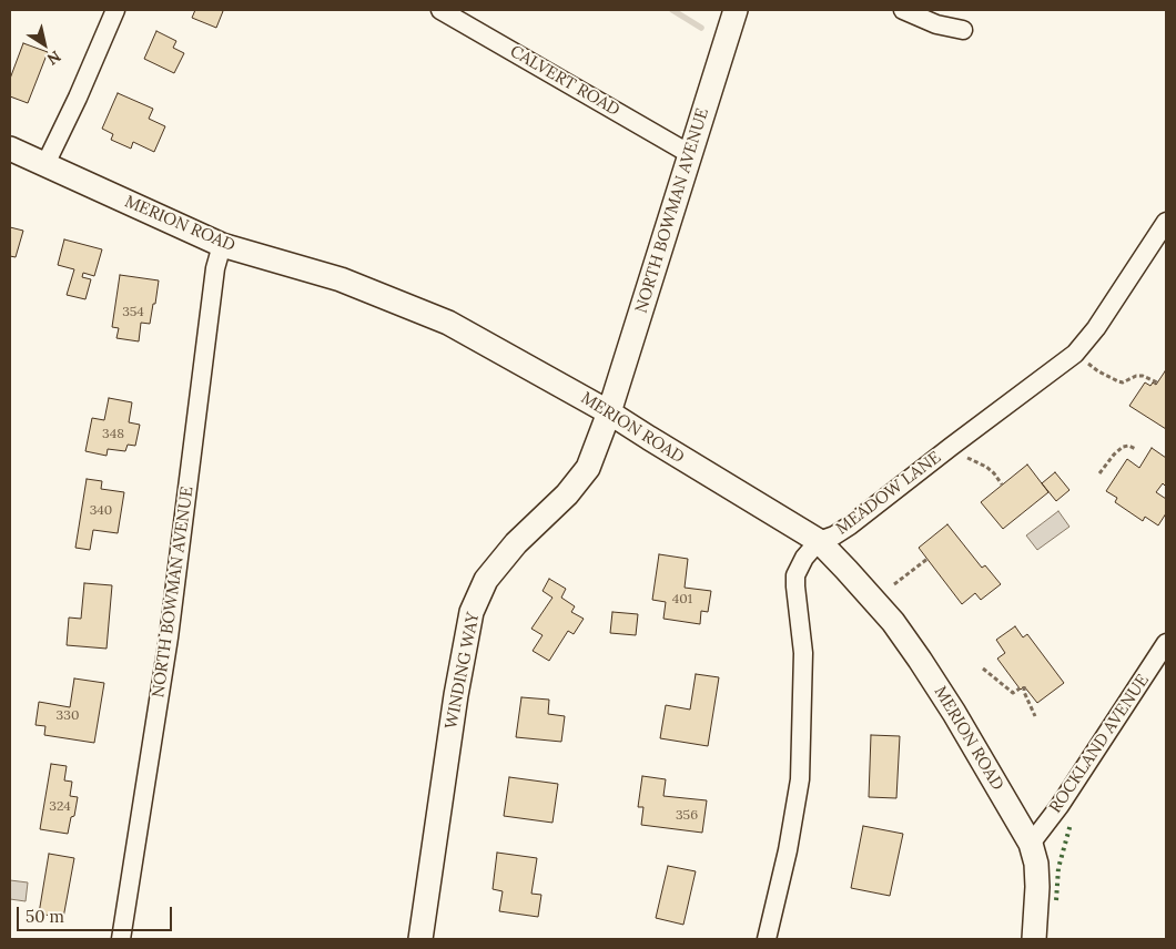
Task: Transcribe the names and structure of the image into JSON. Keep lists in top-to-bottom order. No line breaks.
{"streets":{"street":["CALVERT ROAD","NORTH BOWMAN AVENUE","MERION ROAD","MEADOW LANE","WINDING WAY","ROCKLAND AVENUE"]},"crossings":[["CALVERT ROAD","NORTH BOWMAN AVENUE"],["NORTH BOWMAN AVENUE","MERION ROAD"],["NORTH BOWMAN AVENUE","WINDING WAY"],["MERION ROAD","MEADOW LANE"],["MERION ROAD","WINDING WAY"],["MERION ROAD","ROCKLAND AVENUE"]],"house_numbers":["354","348","340","401","330","324","356"],"scale_bar":"50 m","north":"bottom right"}
